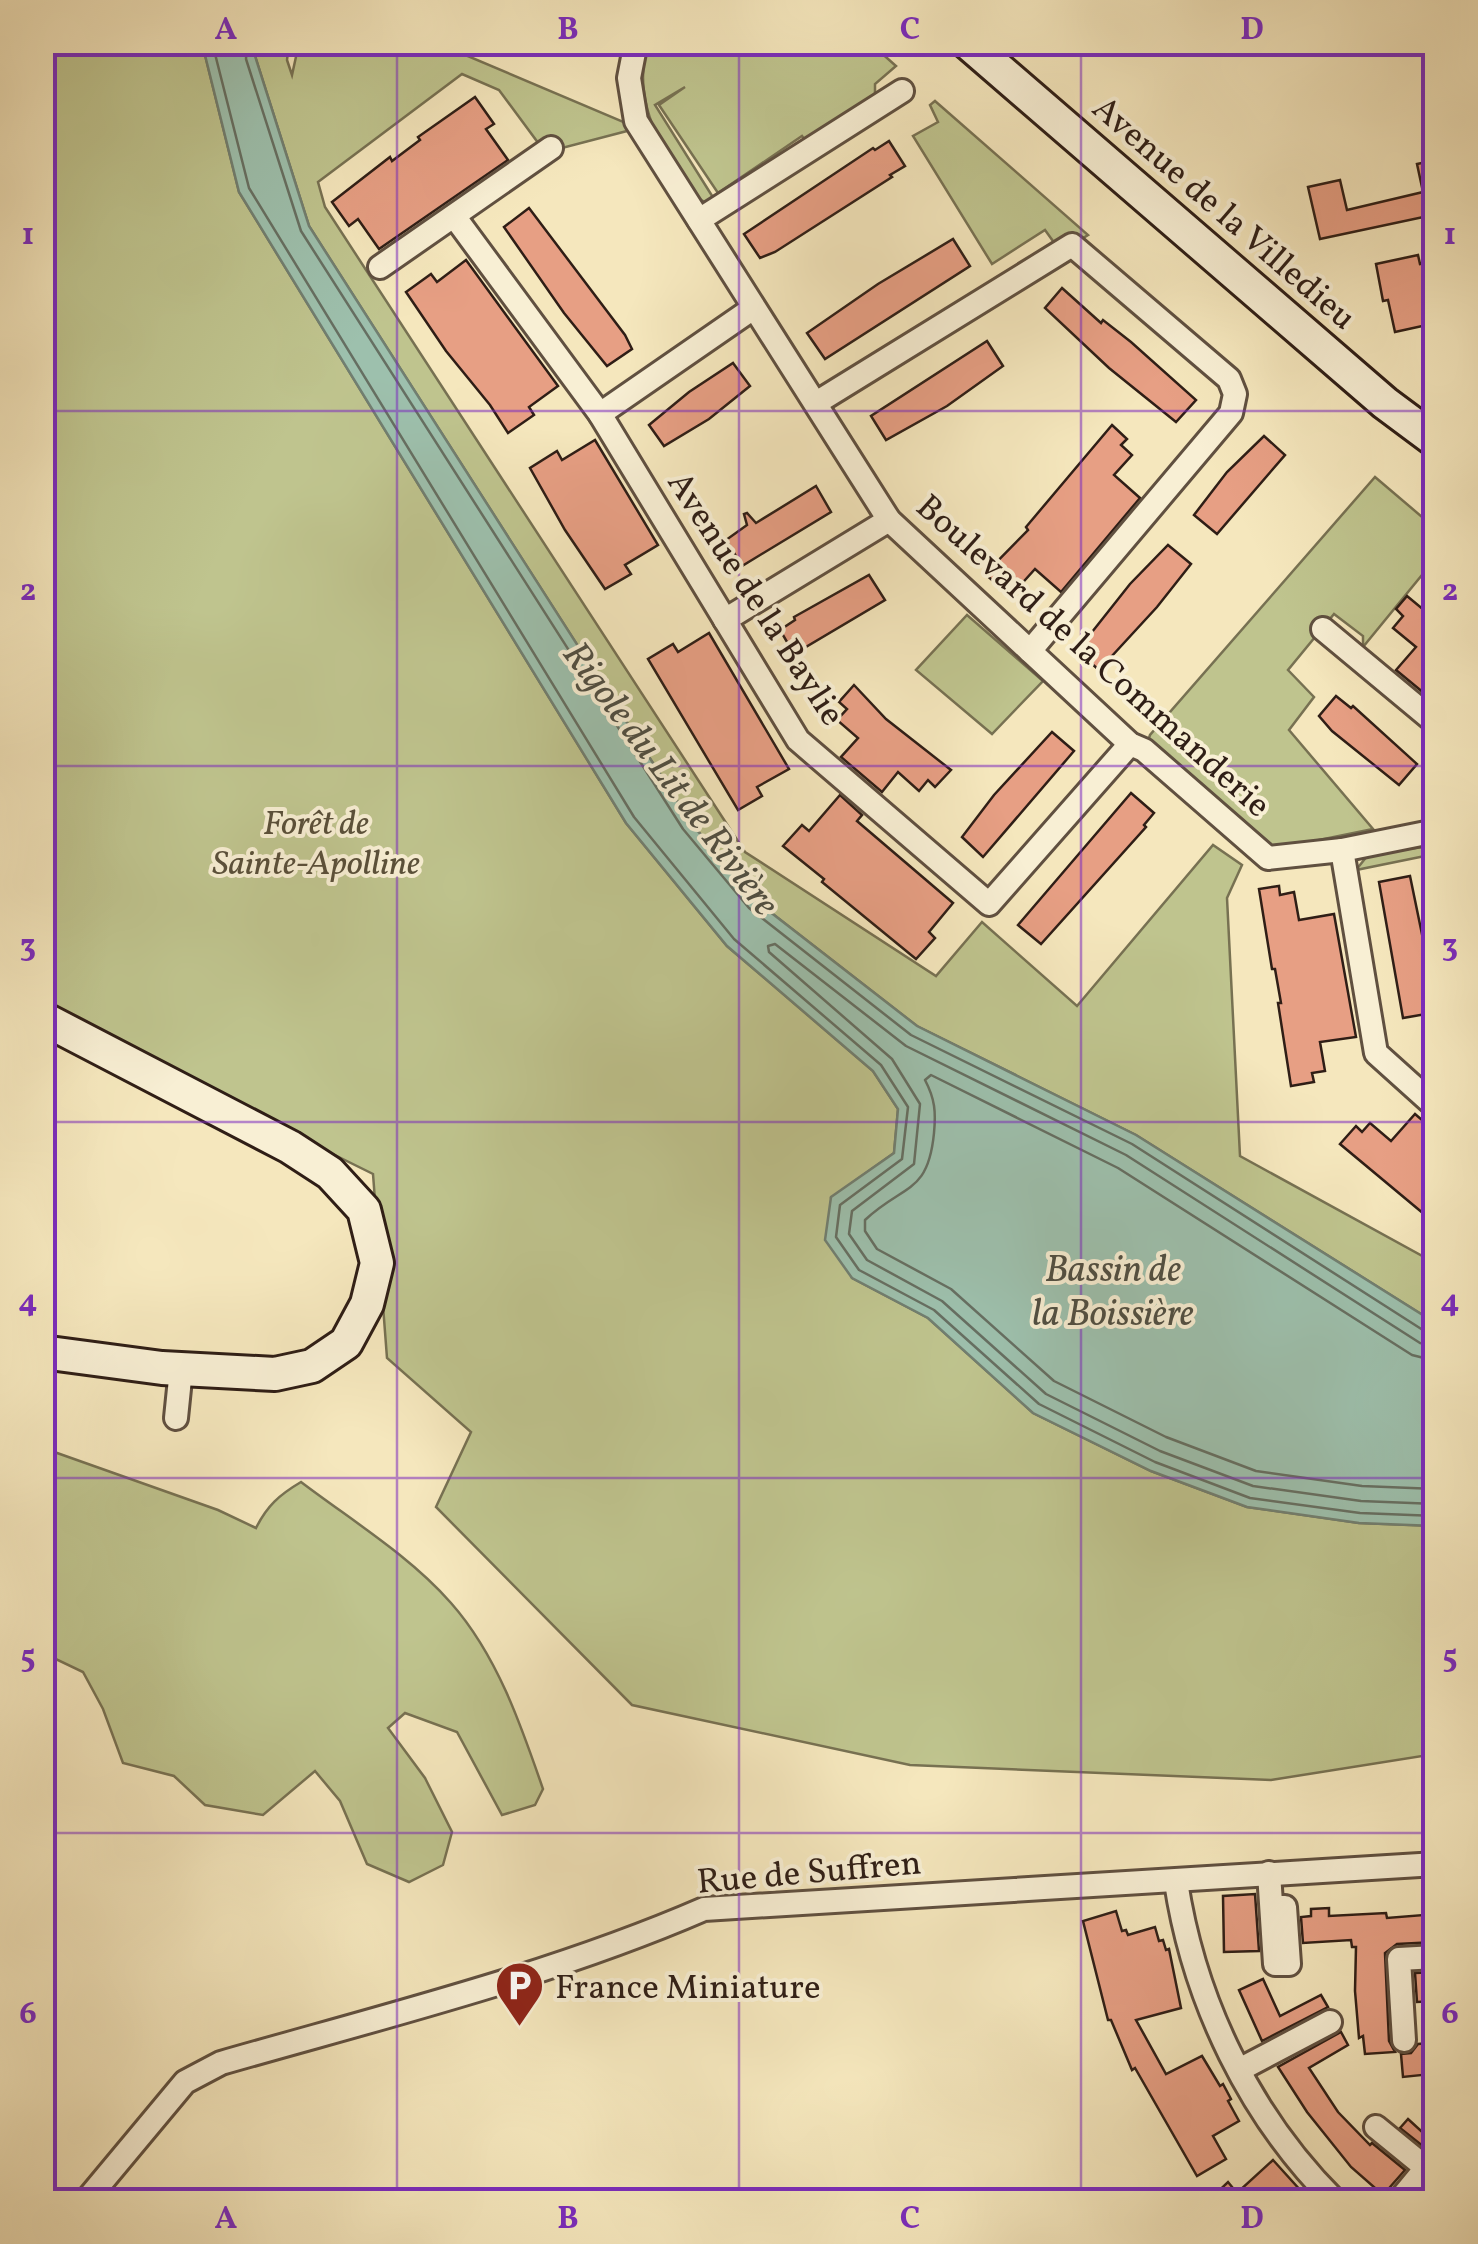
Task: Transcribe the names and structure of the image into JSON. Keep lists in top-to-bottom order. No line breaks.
{"streets":{"main road":["Avenue de la Villedieu"],"street":["Avenue de la Baylie","Boulevard de la Commanderie","Rue de Suffren"]},"crossings":[["Avenue de la Baylie","Boulevard de la Commanderie"]],"water":["Rigole du Lit de Rivière","Bassin de la Boissière"],"parks":["Forêt de Sainte-Apolline"],"places":{"parking":["France Miniature"]},"grid":{"columns":["A","B","C","D"],"rows":["1","2","3","4","5","6"]}}
